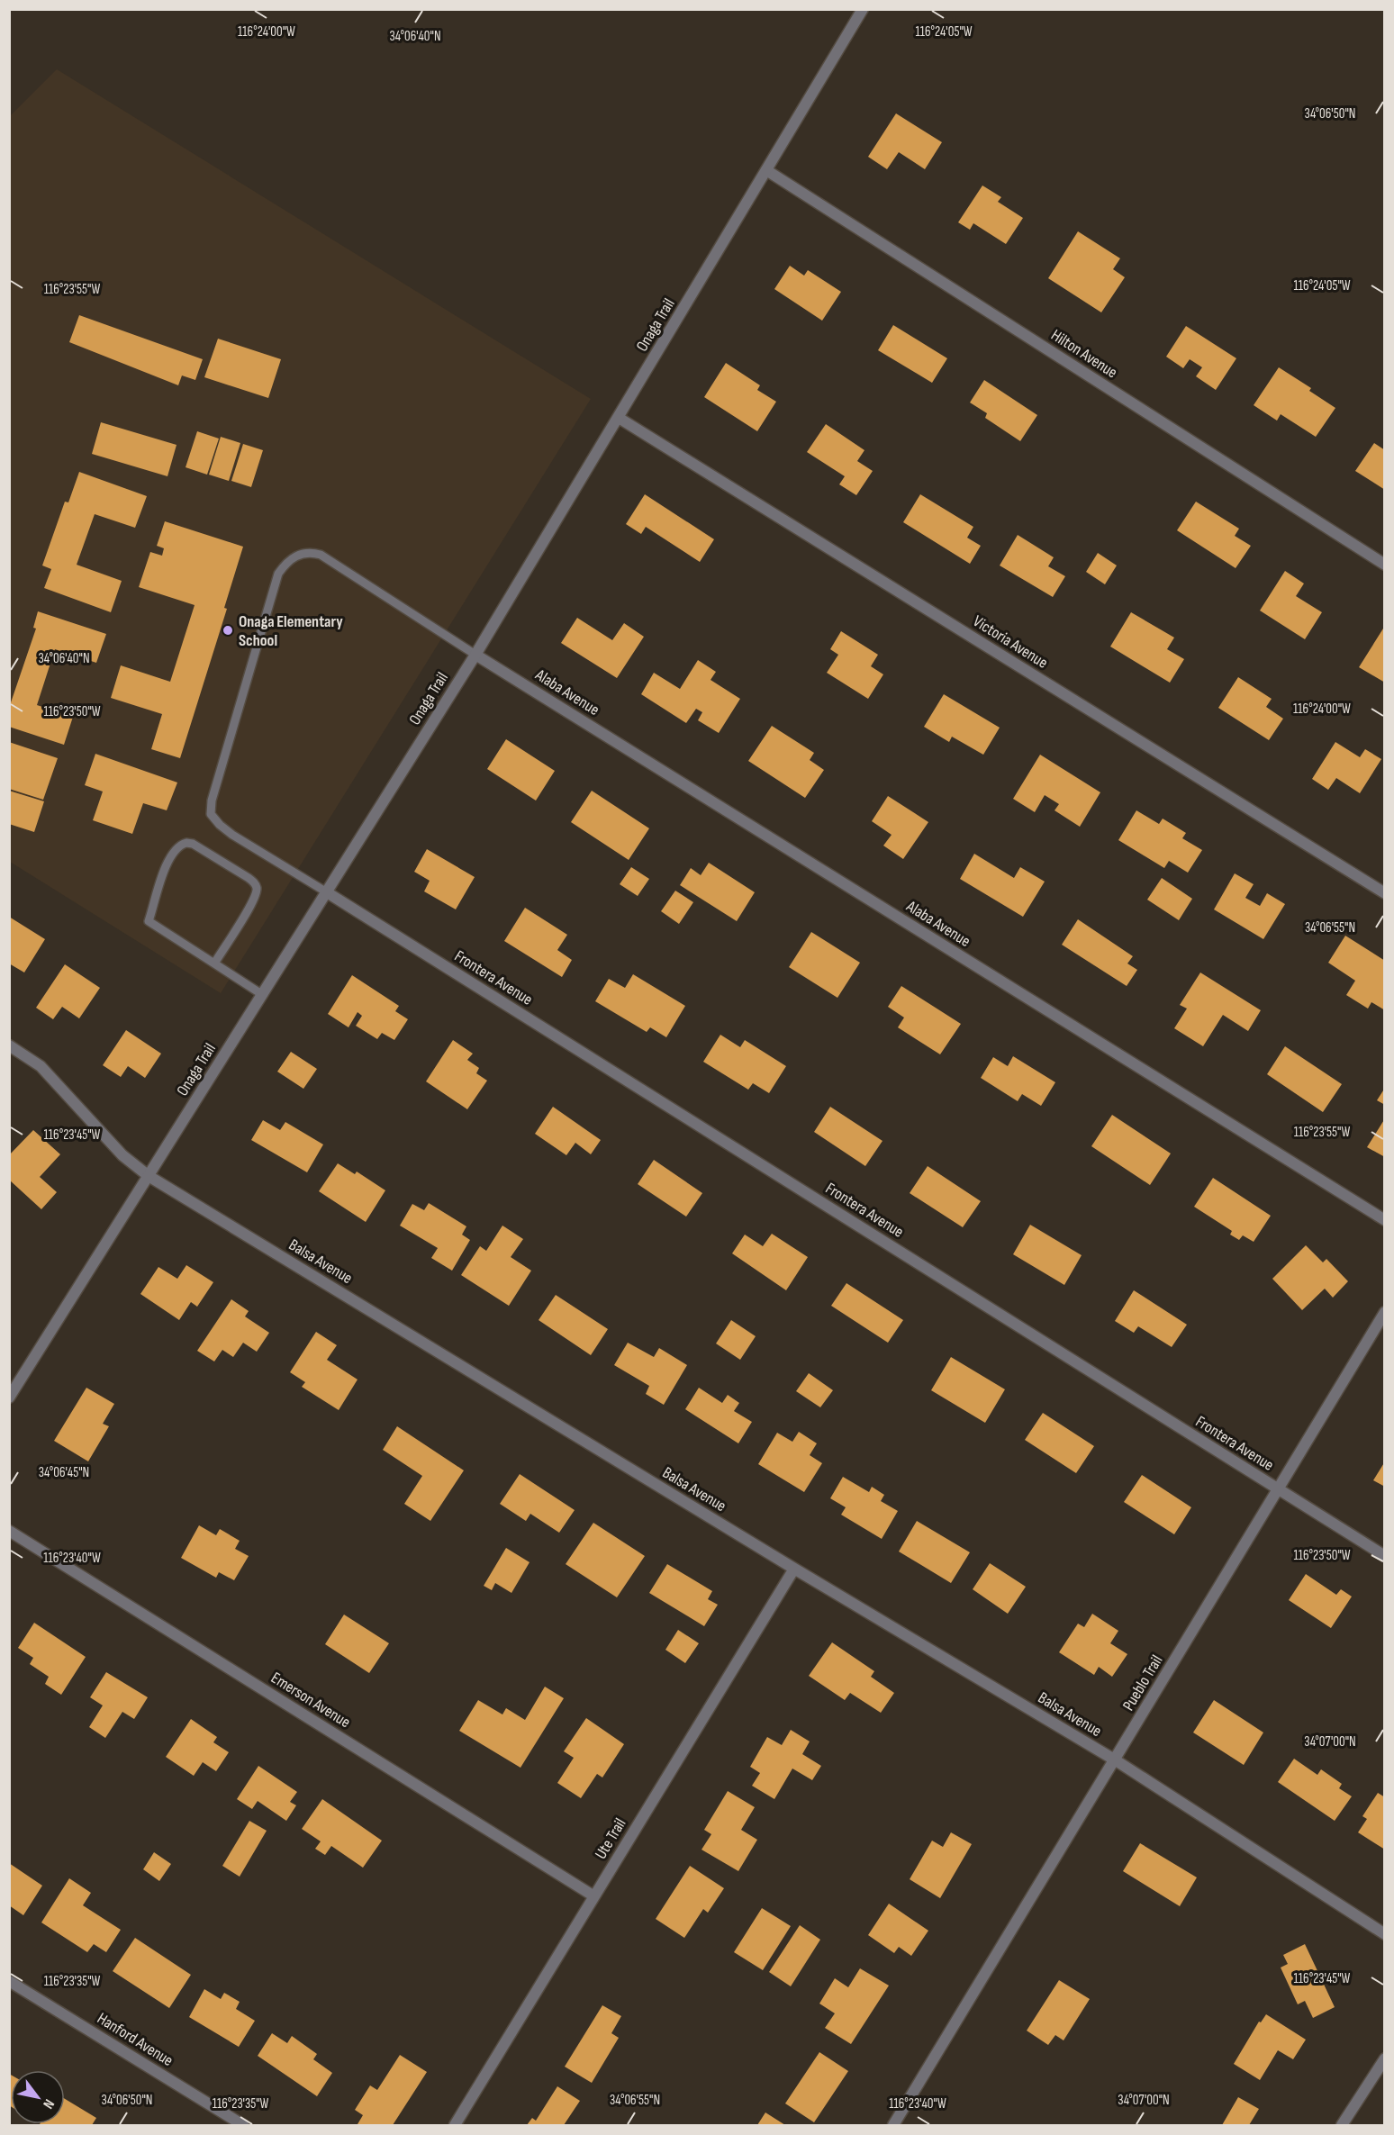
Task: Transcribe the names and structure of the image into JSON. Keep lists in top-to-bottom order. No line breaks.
{"streets":{"street":["Onaga Trail","Hilton Avenue","Victoria Avenue","Alaba Avenue","Frontera Avenue","Balsa Avenue","Pueblo Trail","Emerson Avenue","Ute Trail","Hanford Avenue"]},"crossings":[["Onaga Trail","Hilton Avenue"],["Onaga Trail","Victoria Avenue"],["Onaga Trail","Alaba Avenue"],["Onaga Trail","Frontera Avenue"],["Onaga Trail","Balsa Avenue"],["Frontera Avenue","Pueblo Trail"],["Balsa Avenue","Pueblo Trail"],["Balsa Avenue","Ute Trail"],["Emerson Avenue","Ute Trail"]],"places":["Onaga Elementary School"],"north":"bottom right","coordinates":["116°24'00\"W","116°24'05\"W","34°06'40\"N","34°06'50\"N","116°23'55\"W","116°23'50\"W","34°06'55\"N","116°23'45\"W","34°06'45\"N","116°23'40\"W","34°07'00\"N","116°23'35\"W"]}
